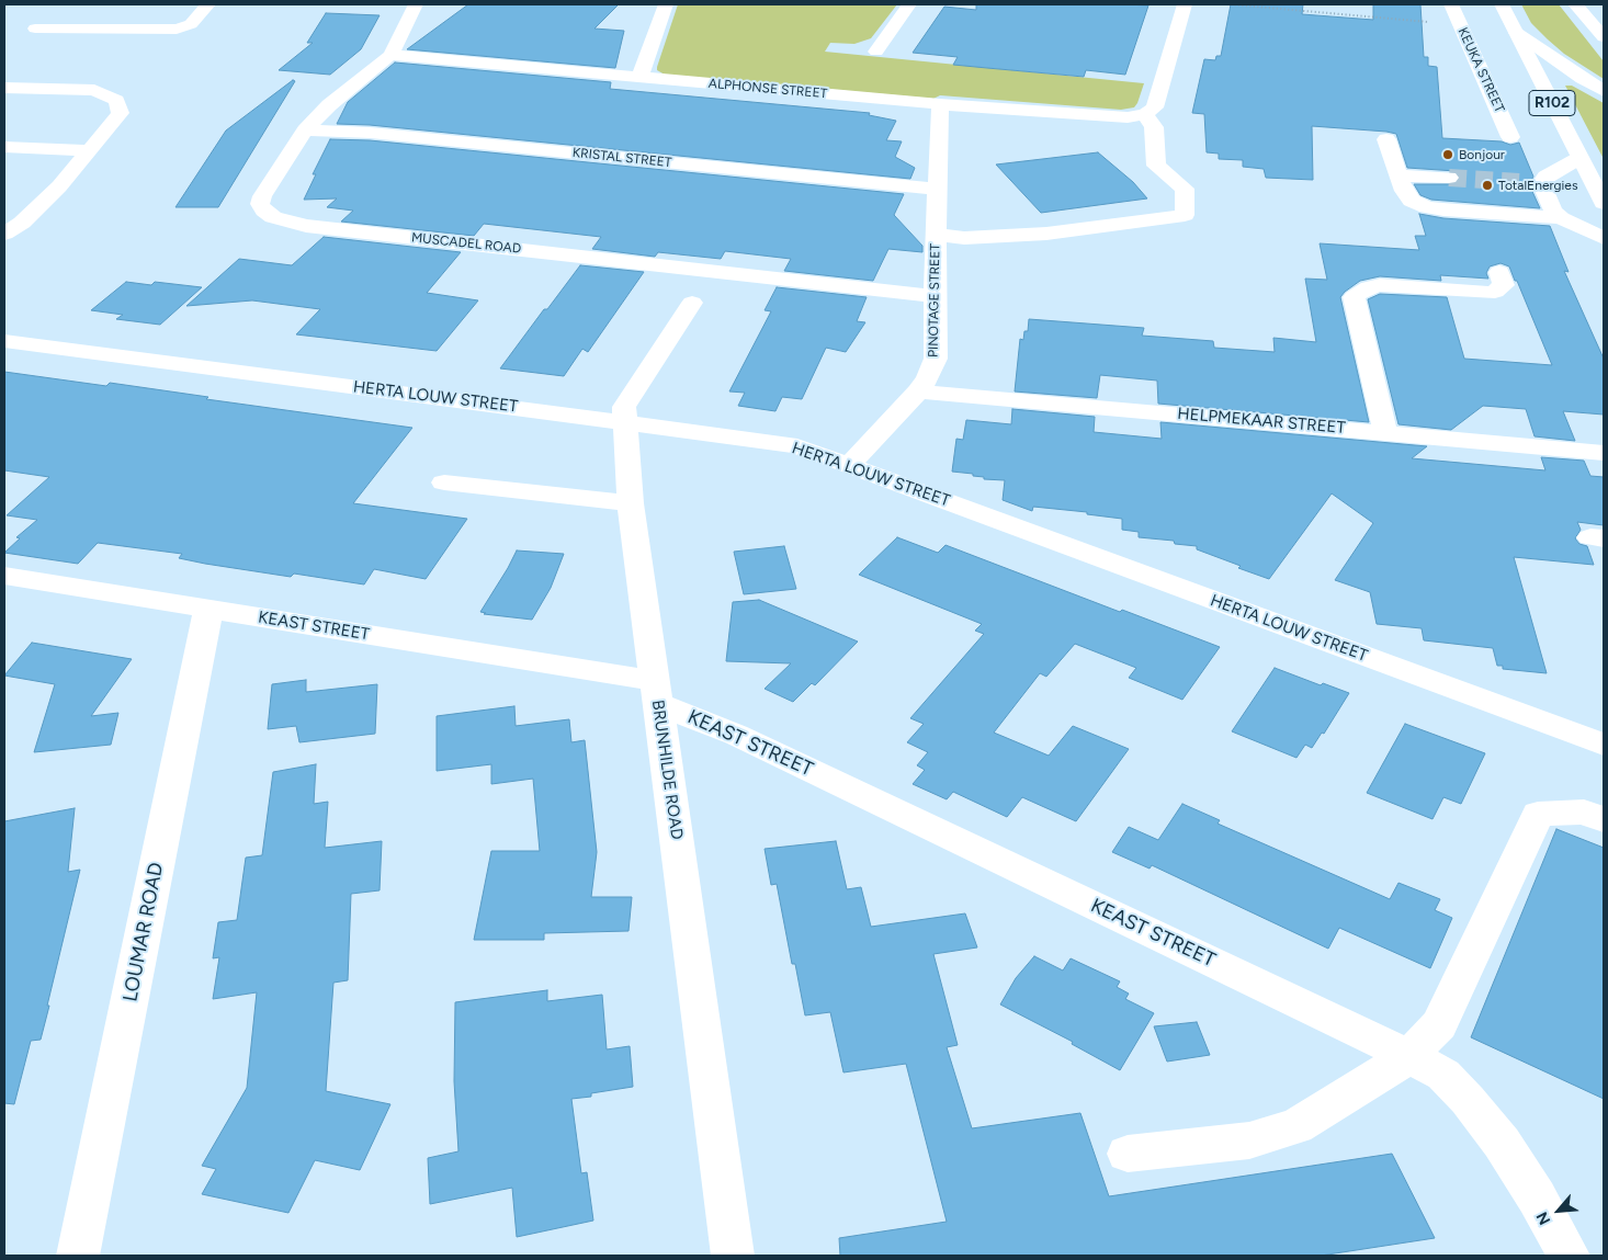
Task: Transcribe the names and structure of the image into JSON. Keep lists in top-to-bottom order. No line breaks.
{"streets":{"street":["KEUKA STREET","ALPHONSE STREET","R102","KRISTAL STREET","MUSCADEL ROAD","PINOTAGE STREET","HERTA LOUW STREET","HELPMEKAAR STREET","KEAST STREET","BRUNHILDE ROAD","LOUMAR ROAD"]},"crossings":[["ALPHONSE STREET","MUSCADEL ROAD"],["ALPHONSE STREET","PINOTAGE STREET"],["KRISTAL STREET","MUSCADEL ROAD"],["KRISTAL STREET","PINOTAGE STREET"],["MUSCADEL ROAD","PINOTAGE STREET"],["PINOTAGE STREET","HERTA LOUW STREET"],["PINOTAGE STREET","HELPMEKAAR STREET"],["HERTA LOUW STREET","BRUNHILDE ROAD"],["KEAST STREET","BRUNHILDE ROAD"],["KEAST STREET","LOUMAR ROAD"]],"places":["Bonjour","TotalEnergies"],"north":"bottom left"}
